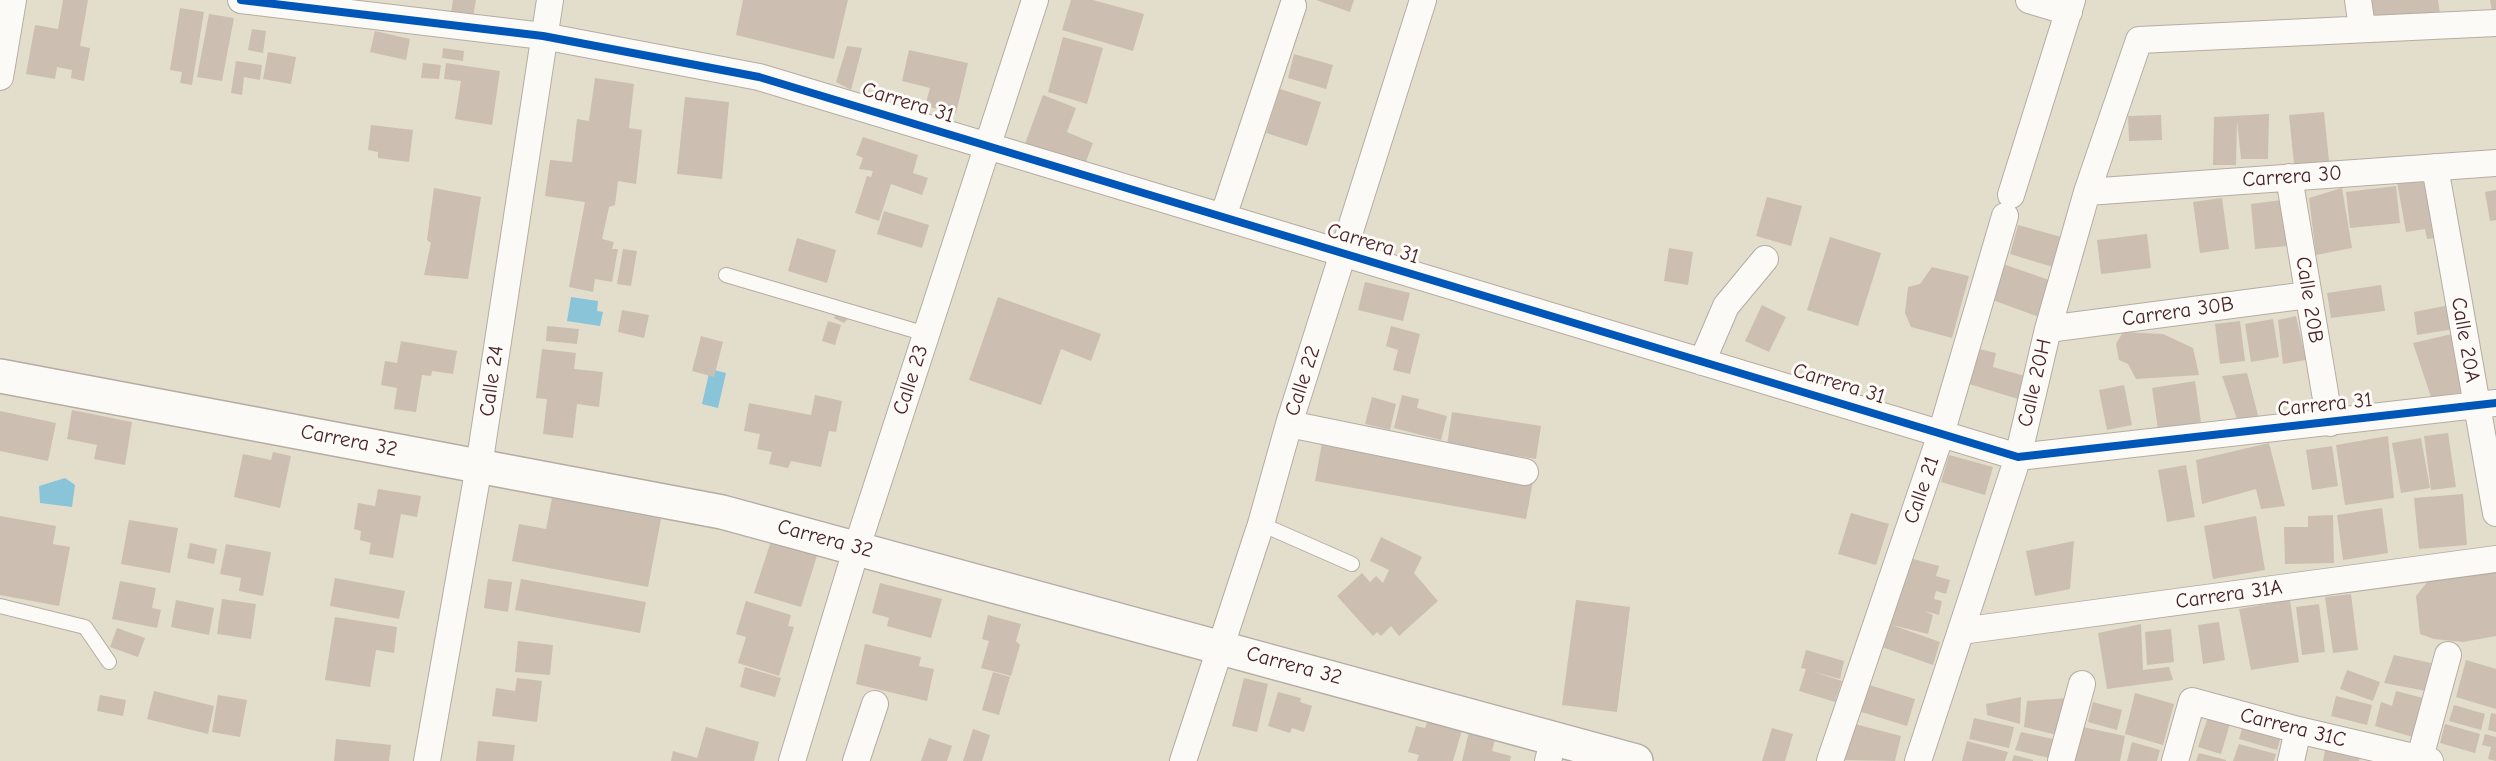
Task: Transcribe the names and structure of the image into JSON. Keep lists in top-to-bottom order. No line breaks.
{"streets":{"street":["Carrera 31","Carrera 30","Calle 20B","Carrera 30B","Calle 20A","Calle 23","Calle 24","Calle 22","Calle 20H","Carrera 32","Calle 21","Carrera 31A","Carrera 31C"]},"crossings":[["Carrera 31","Calle 20B"],["Carrera 31","Calle 20A"],["Carrera 31","Calle 23"],["Carrera 31","Calle 24"],["Carrera 31","Calle 22"],["Carrera 31","Calle 20H"],["Carrera 31","Calle 21"],["Carrera 30","Calle 20B"],["Carrera 30","Calle 20A"],["Carrera 30","Calle 20H"],["Calle 20B","Carrera 30B"],["Carrera 30B","Calle 20H"],["Calle 23","Carrera 32"],["Calle 24","Carrera 32"],["Calle 22","Carrera 32"],["Calle 20H","Carrera 31A"]]}
